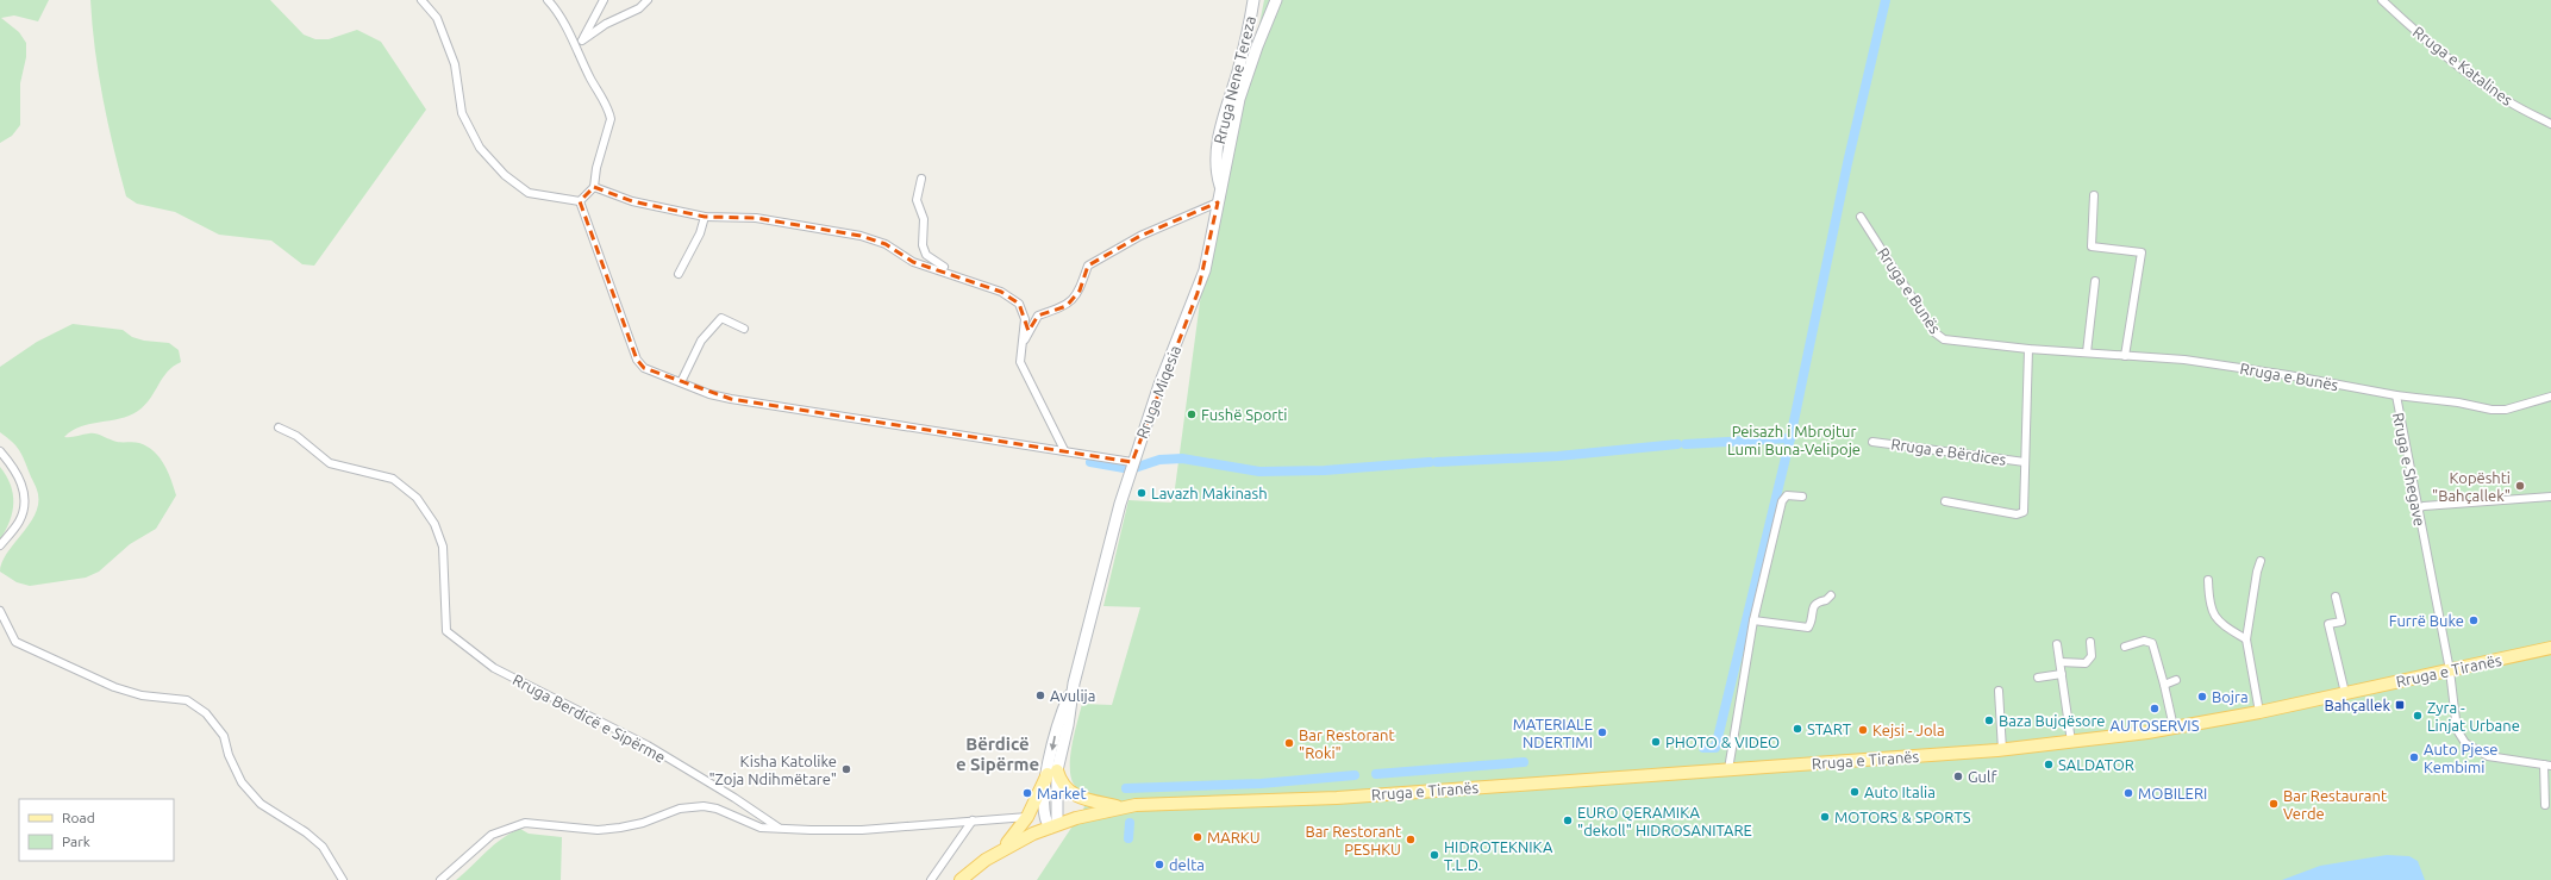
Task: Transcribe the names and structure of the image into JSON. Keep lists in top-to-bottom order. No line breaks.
{"streets":{"main road":["Rruga Nene Tereza","Rruga Miqesia","Rruga e Tiranës"],"street":["Rruga e Katalines","Rruga e Bunës","Rruga e Bërdices","Rruga e Shegave","Rruga Berdicë e Sipërme"]},"crossings":[["Rruga Nene Tereza","Rruga Miqesia"],["Rruga e Bunës","Rruga e Bërdices"],["Rruga e Bunës","Rruga e Shegave"],["Rruga e Shegave","Rruga e Tiranës"]],"districts":["Bërdicë e Sipërme"],"parks":["Peisazh i Mbrojtur Lumi Buna-Velipoje"],"places":{"other":["Fushë Sporti","Kopështi \"Bahçallek\"","Lavazh Makinash","Furrë Buke","Avulija","Bojra","AUTOSERVIS","Zyra - Linjat Urbane","Baza Bujqësore","START","Kejsi - Jola","MATERIALE NDERTIMI","PHOTO & VIDEO","Bar Restorant \"Roki\"","Auto Pjese Kembimi","SALDATOR","Kisha Katolike \"Zoja Ndihmëtare\"","Gulf","Auto Italia","Market","MOBILERI","Bar Restaurant Verde","MOTORS & SPORTS","EURO QERAMIKA \"dekoll\" HIDROSANITARE","MARKU","Bar Restorant PESHKU","HIDROTEKNIKA T.L.D.","delta"],"transit":["Bahçallek"]},"legend":["Road","Park"]}
